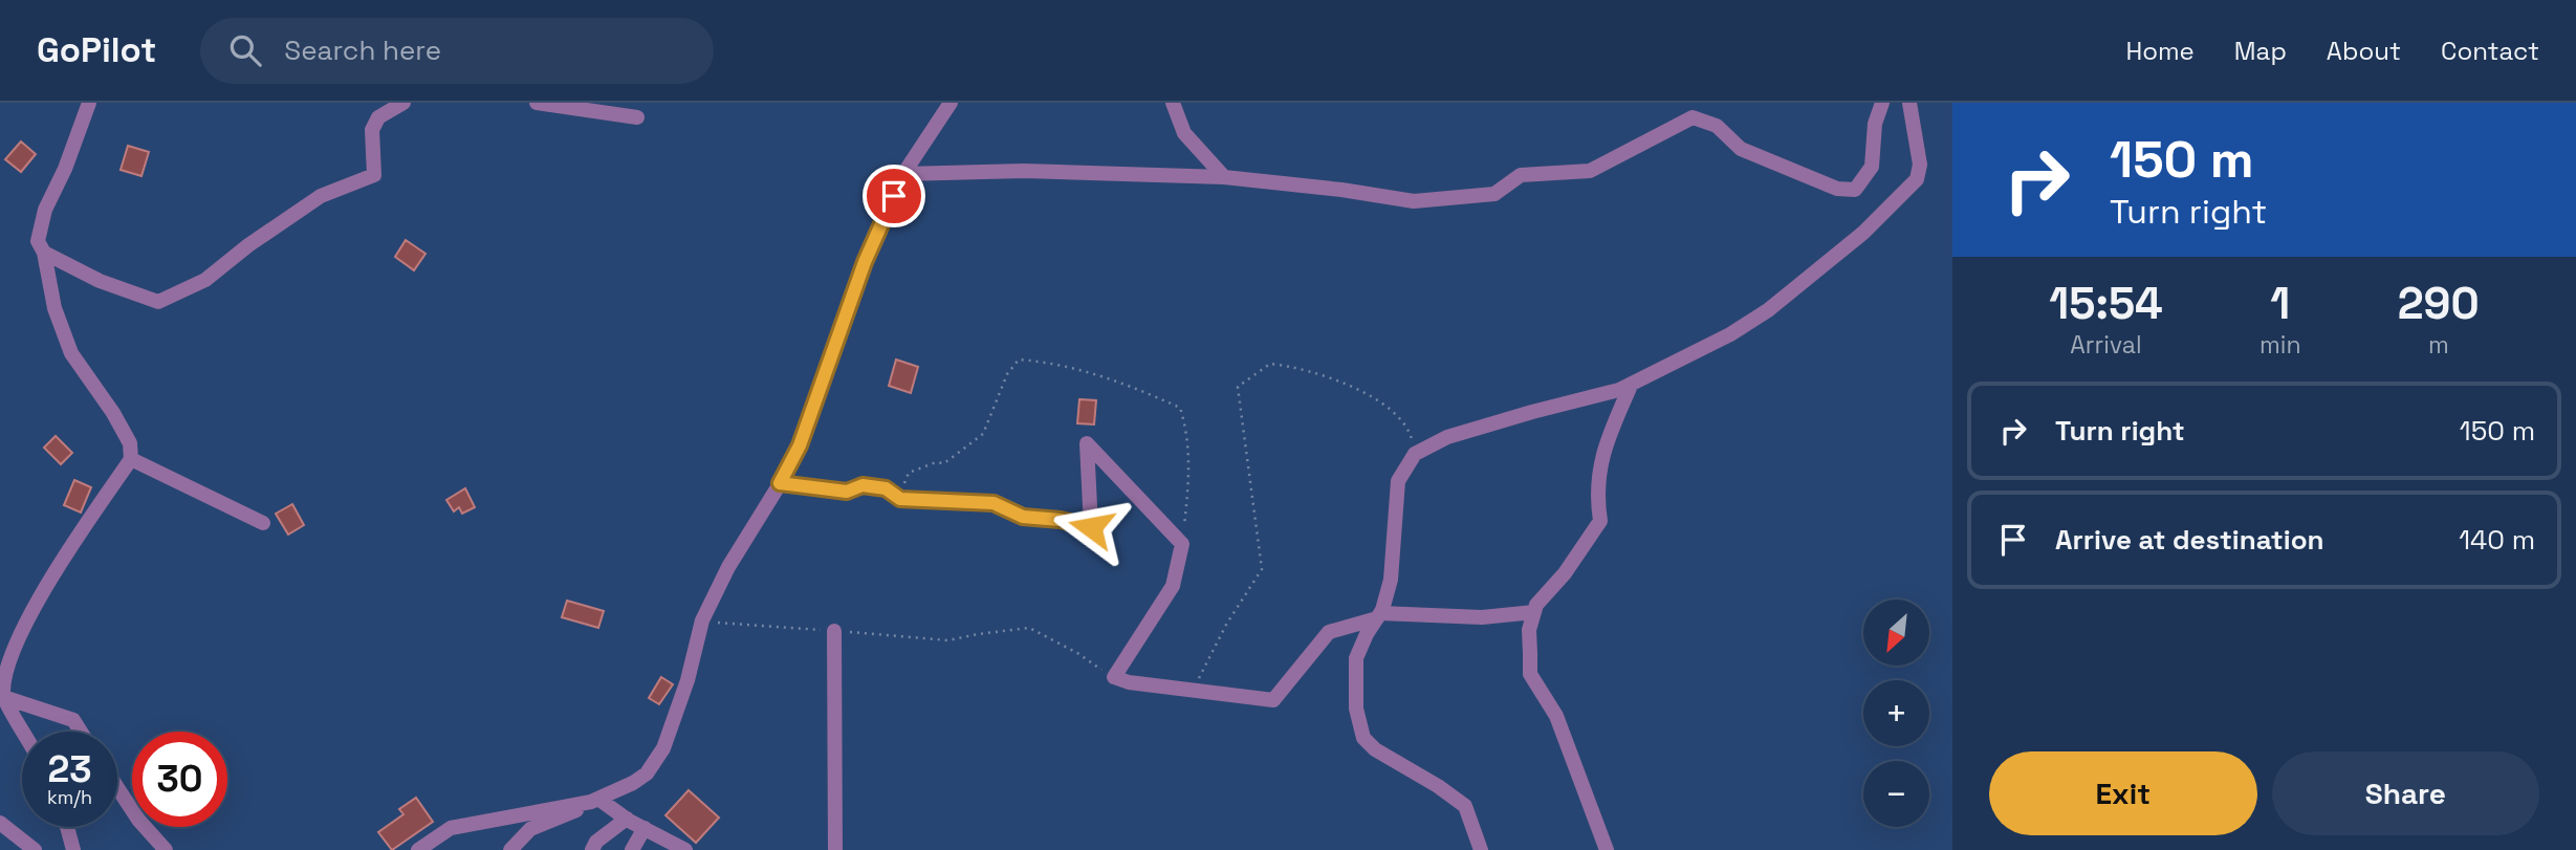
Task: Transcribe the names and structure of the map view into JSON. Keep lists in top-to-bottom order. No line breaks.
{"north":"bottom left","page":{"header":"GoPilot","search":"Search here","nav":["Home","Map","About","Contact"],"turn":["150 m","Turn right"],"eta":["15:54","Arrival","1","min","290","m"],"list":[{"name":"Turn right","value":"150 m"},{"name":"Arrive at destination","value":"140 m"}],"map_buttons":["+","−"],"speed":"23 km/h","limit":"30","buttons":["Exit","Share"]}}
